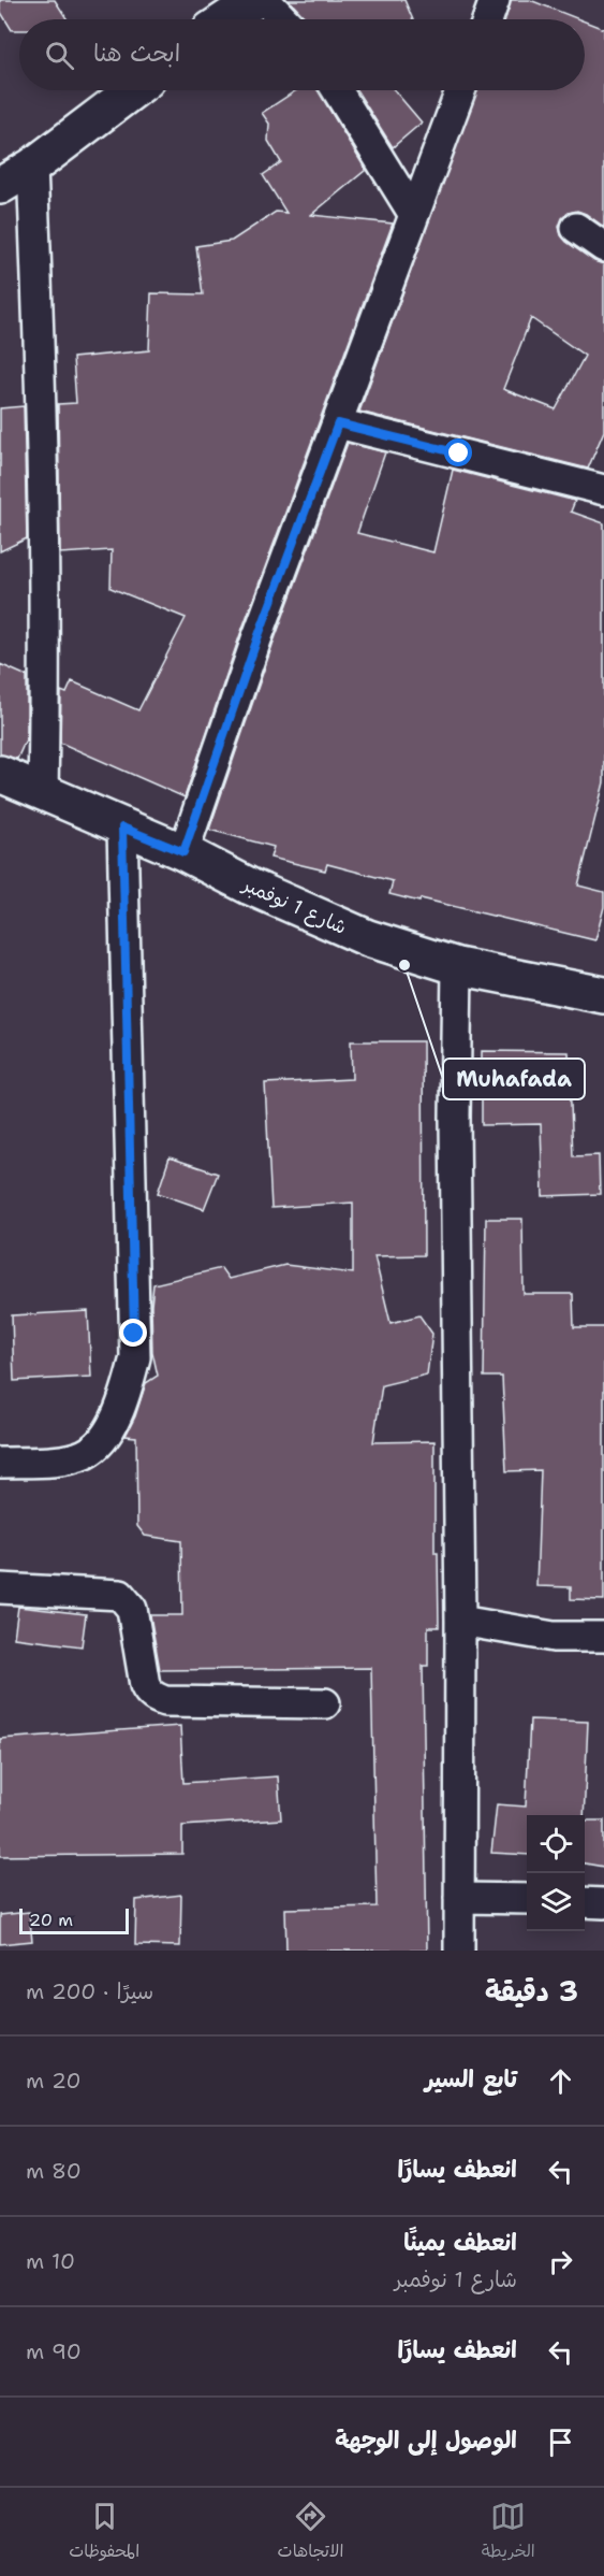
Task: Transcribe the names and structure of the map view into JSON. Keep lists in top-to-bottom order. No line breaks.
{"streets":{"main road":["شارع 1 نوفمبر"]},"places":["Muhafada"],"scale_bar":"20 m","page":{"search":"ابحث هنا","scale":"20 m","heading":["3 دقيقة","سيرًا · 200 m"],"list":[["تابع السير","20 m"],["انعطف يسارًا","80 m"],["انعطف يمينًا","شارع 1 نوفمبر","10 m"],["انعطف يسارًا","90 m"],"الوصول إلى الوجهة"],"nav":["الخريطة","الاتجاهات","المحفوظات"]}}
